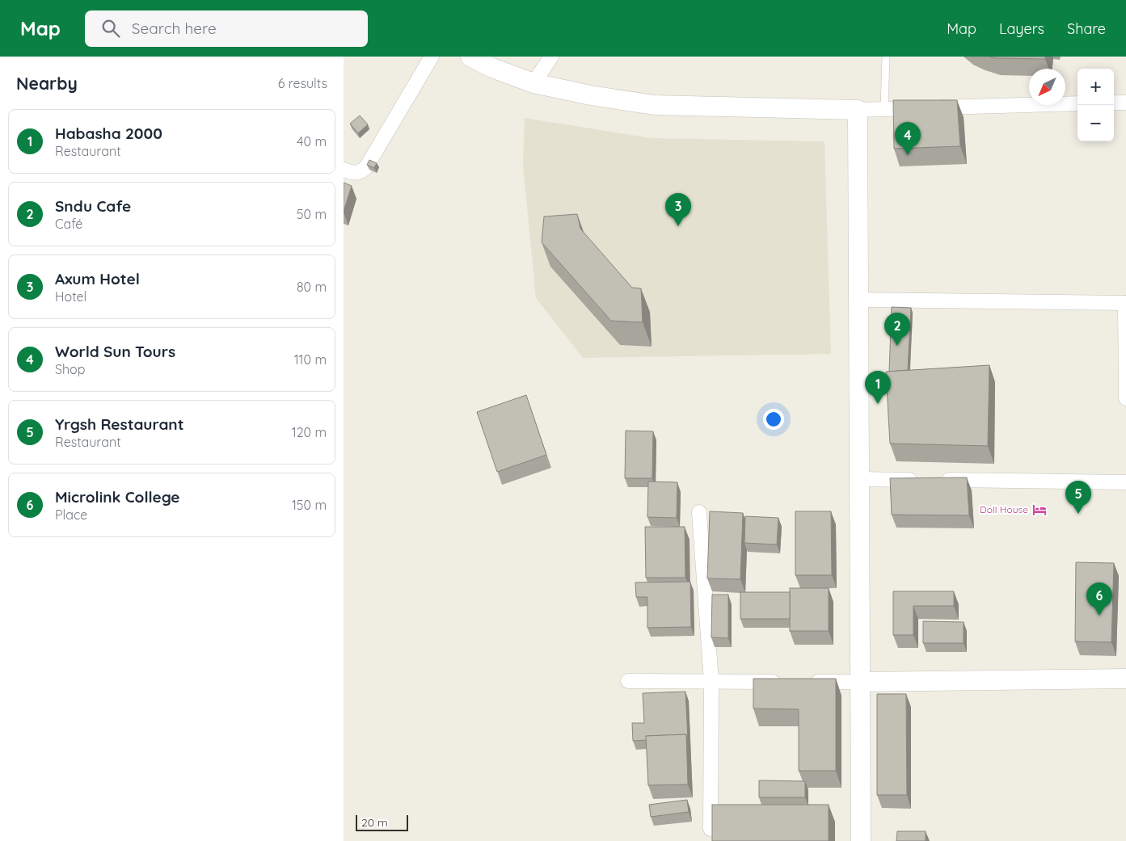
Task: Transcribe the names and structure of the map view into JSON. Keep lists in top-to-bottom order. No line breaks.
{"places":{"hotel":["Doll House"]},"scale_bar":"20 m","north":"bottom left","page":{"header":"Map","search":"Search here","nav":["Map","Layers","Share"],"heading":["Nearby","6 results"],"map_buttons":["+","−"],"list":[{"mark":"1","name":"Habasha 2000","note":"Restaurant","value":"40 m"},{"mark":"2","name":"Sndu Cafe","note":"Café","value":"50 m"},{"mark":"3","name":"Axum Hotel","note":"Hotel","value":"80 m"},{"mark":"4","name":"World Sun Tours","note":"Shop","value":"110 m"},{"mark":"5","name":"Yrgsh Restaurant","note":"Restaurant","value":"120 m"},{"mark":"6","name":"Microlink College","note":"Place","value":"150 m"}],"pins":["4","3","2","1","5","6"],"scale":"20 m"}}
